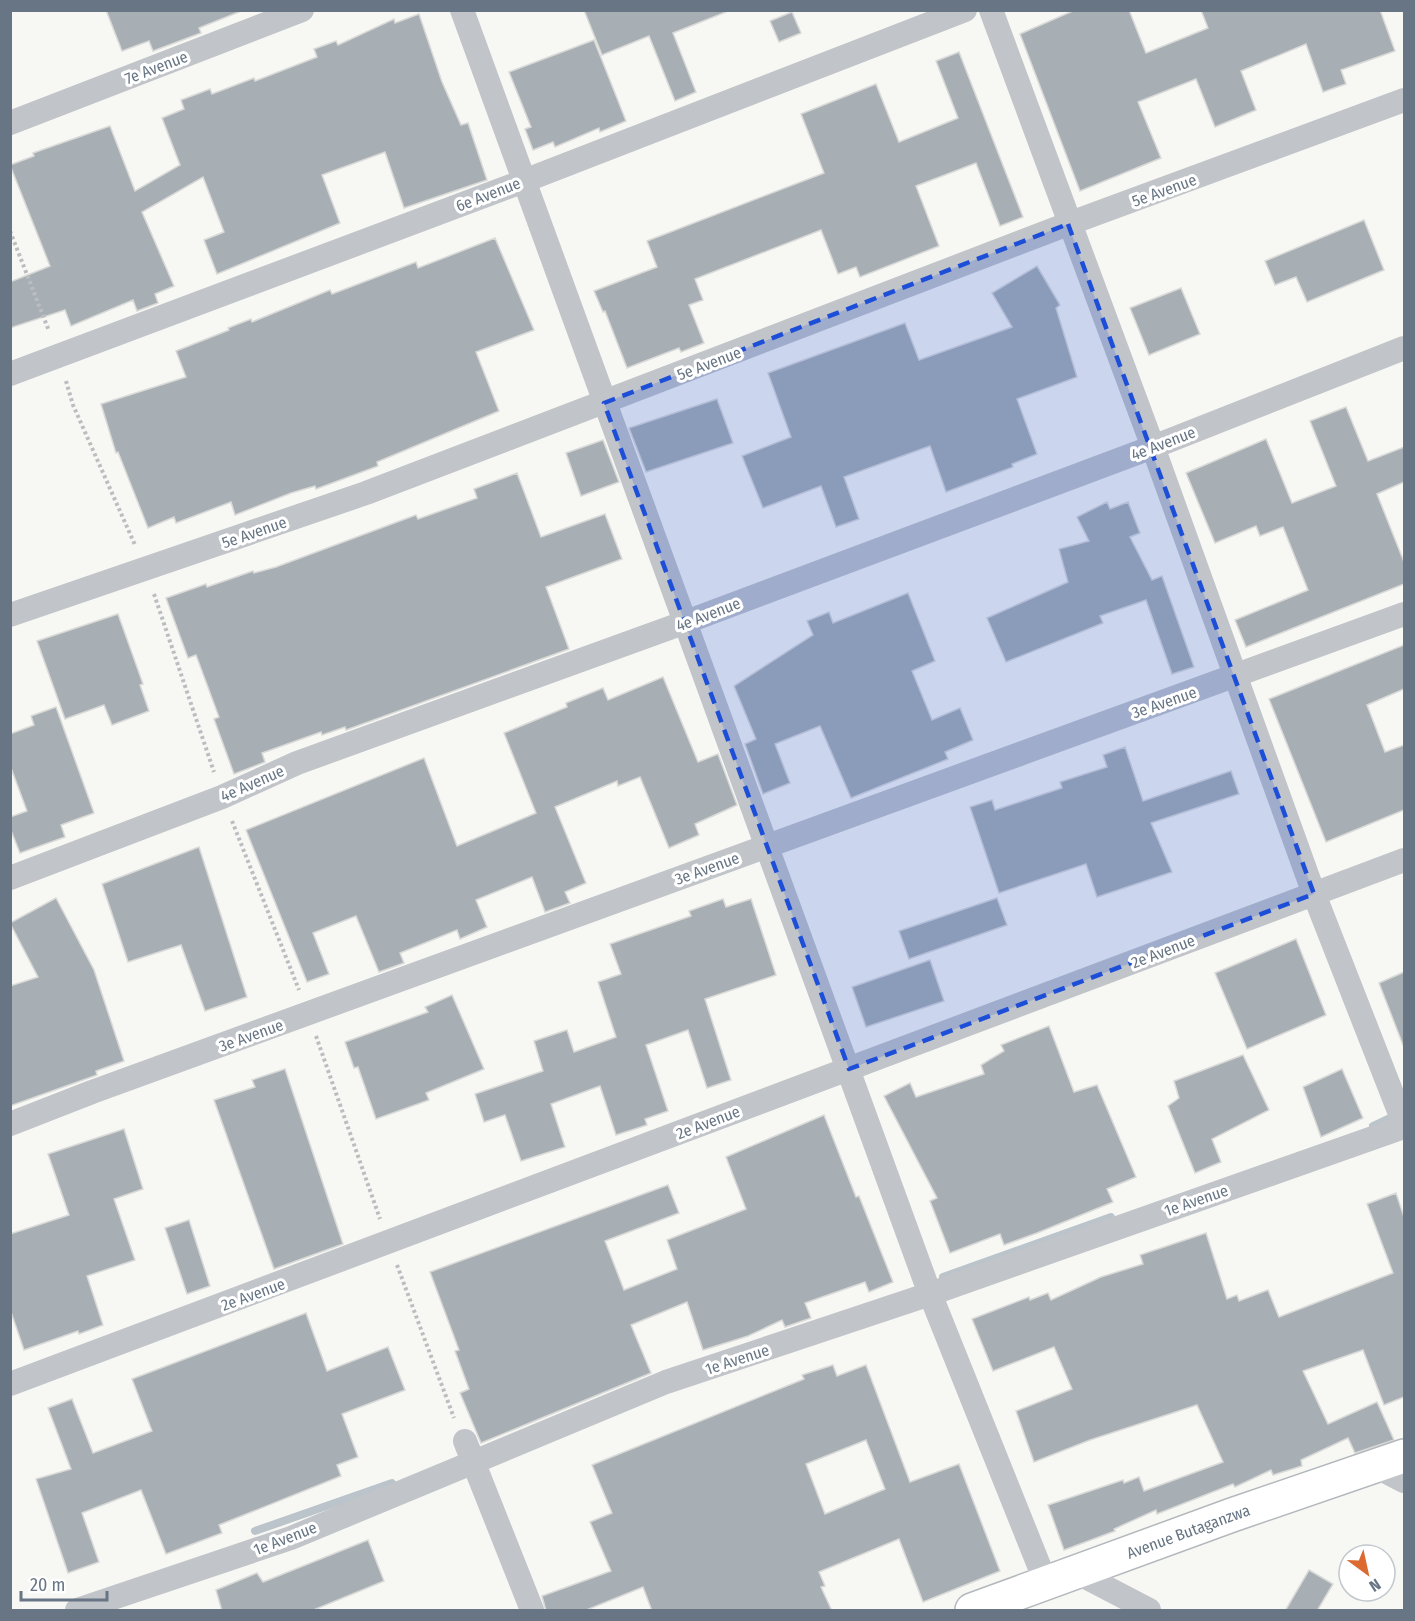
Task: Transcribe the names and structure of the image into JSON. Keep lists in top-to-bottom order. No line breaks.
{"streets":{"street":["7e Avenue","5e Avenue","6e Avenue","4e Avenue","3e Avenue","2e Avenue","1e Avenue","Avenue Butaganzwa"]},"scale_bar":"20 m","north":"bottom right"}
